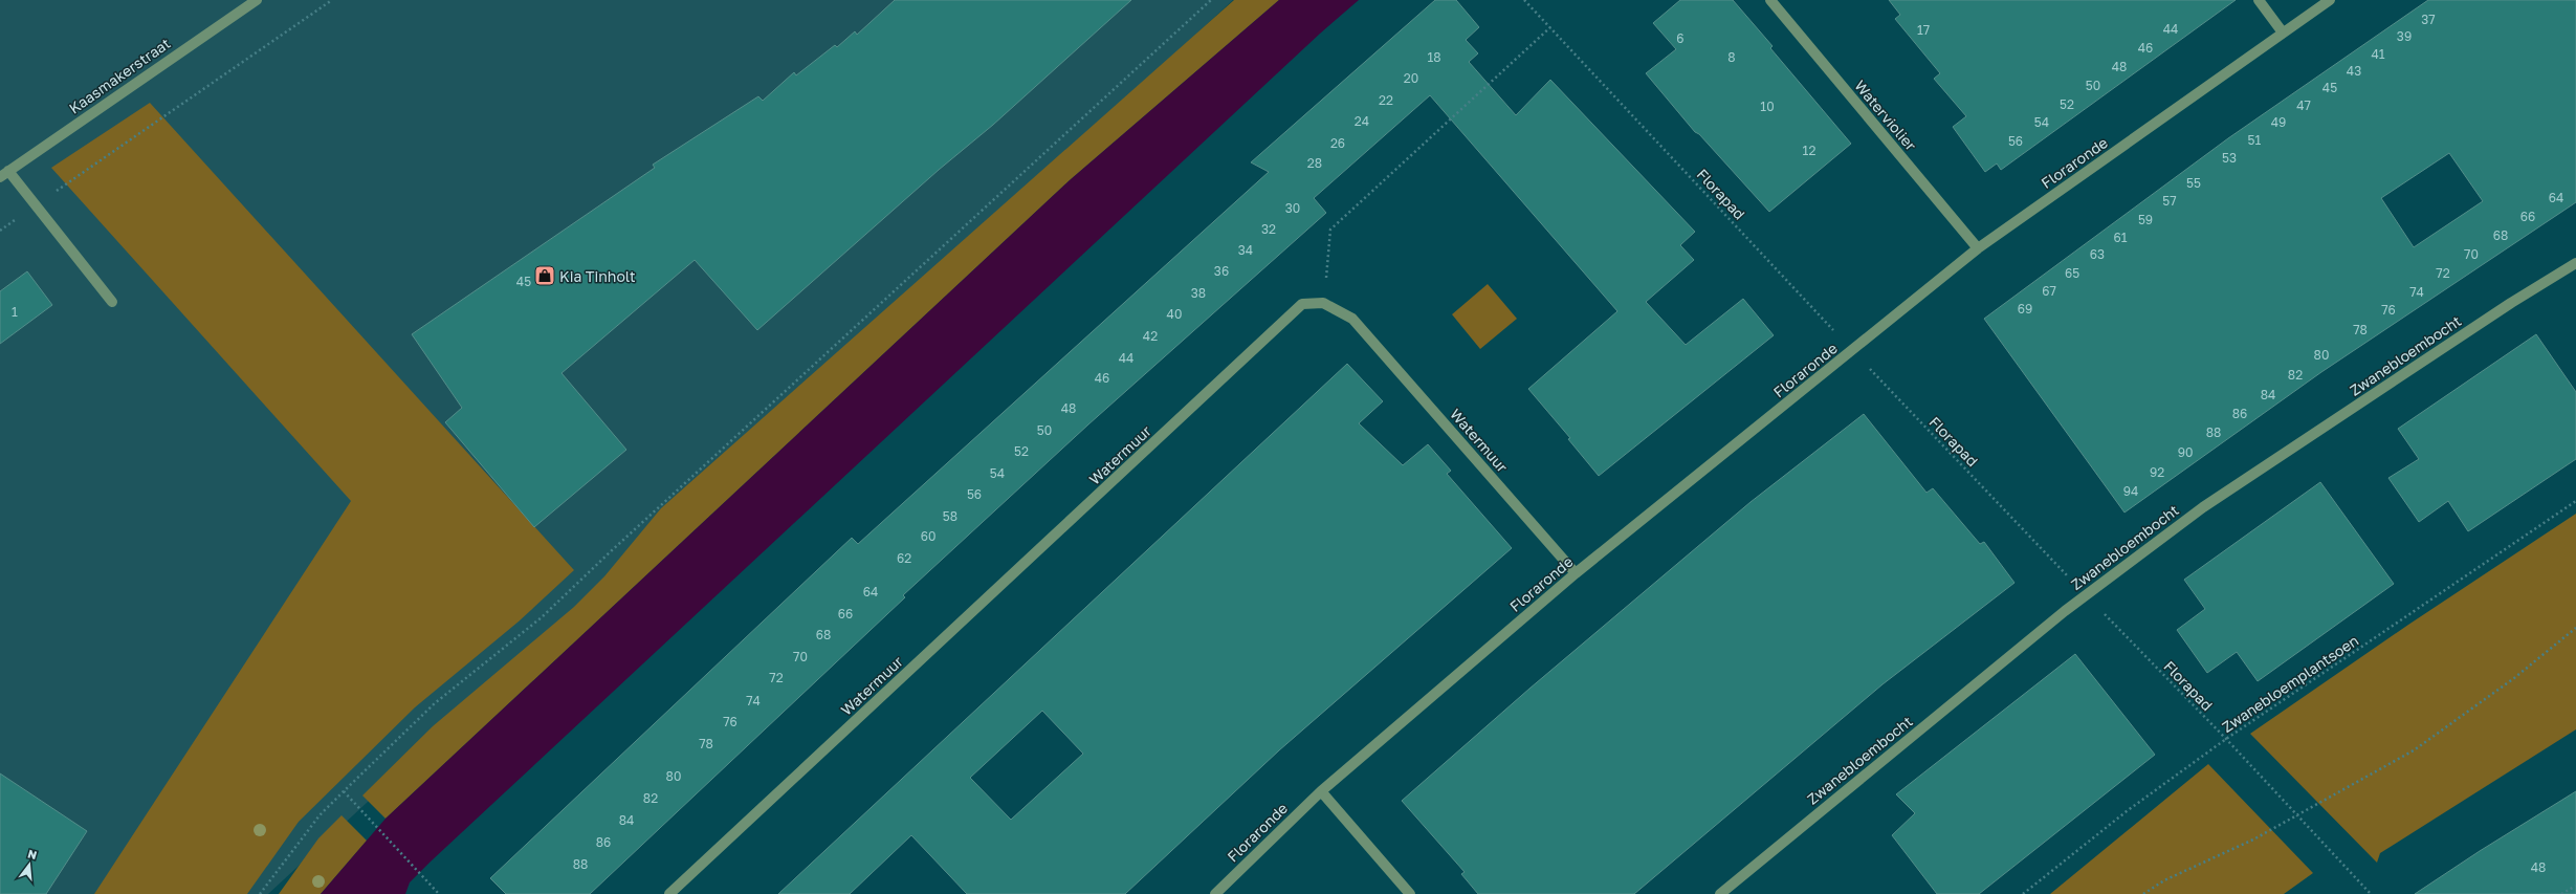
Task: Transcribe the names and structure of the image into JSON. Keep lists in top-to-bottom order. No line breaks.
{"streets":{"street":["Kaasmakerstraat","Waterviolier","Floraronde","Zwanebloembocht","Watermuur"],"path":["Florapad","Zwanebloemplantsoen"]},"crossings":[["Waterviolier","Floraronde"],["Floraronde","Florapad"],["Floraronde","Watermuur"],["Florapad","Zwanebloembocht"],["Florapad","Zwanebloemplantsoen"]],"places":{"shop":["Kia Tinholt"]},"house_numbers":["37","44","17","39","6","46","41","18","8","48","43","20","50","45","22","52","47","10","24","54","49","51","56","26","12","53","28","55","64","57","30","66","59","32","68","61","34","63","70","36","65","72","45","67","74","38","69","76","1","40","78","42","80","44","82","46","84","48","86","50","88","52","90","92","54","94","56","58","60","62","64","66","68","70","72","74","76","78","80","82","84","86","88","48"],"north":"top"}
